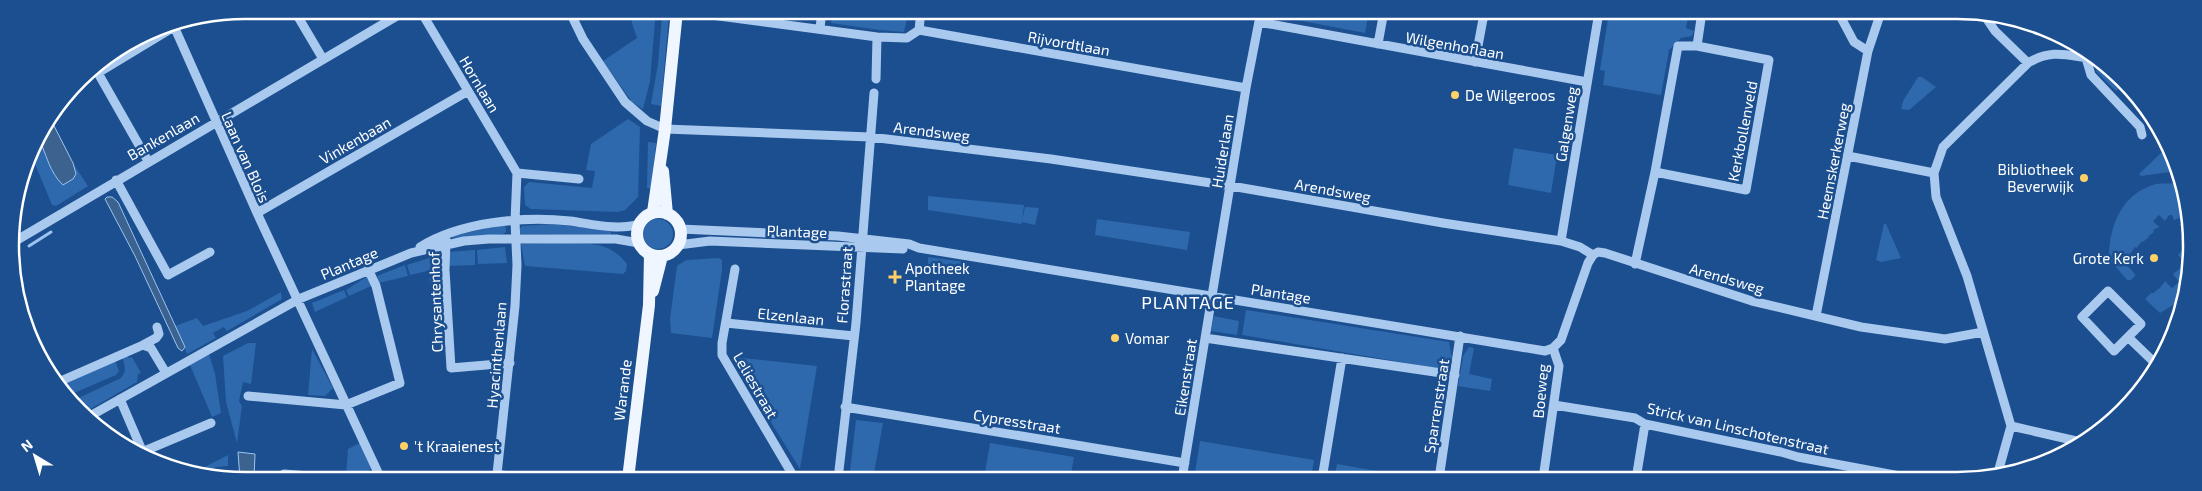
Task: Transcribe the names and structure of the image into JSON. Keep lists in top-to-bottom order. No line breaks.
{"streets":{"main road":["Warande"],"street":["Rijvordtlaan","Wilgenhoflaan","Hornlaan","Galgenweg","Arendsweg","Kerkbollenveld","Bankenlaan","Vinkenbaan","Huiderlaan","Laan van Blois","Heemskerkerweg","Plantage","Florastraat","Chrysantenhof","Elzenlaan","Hyacinthenlaan","Eikenstraat","Leliestraat","Boeweg","Sparrenstraat","Cypresstraat","Strick van Linschotenstraat"]},"crossings":[["Rijvordtlaan","Huiderlaan"],["Wilgenhoflaan","Galgenweg"],["Wilgenhoflaan","Huiderlaan"],["Hornlaan","Vinkenbaan"],["Galgenweg","Arendsweg"],["Arendsweg","Kerkbollenveld"],["Arendsweg","Huiderlaan"],["Arendsweg","Heemskerkerweg"],["Arendsweg","Florastraat"],["Arendsweg","Boeweg"],["Bankenlaan","Laan van Blois"],["Vinkenbaan","Laan van Blois"],["Huiderlaan","Plantage"],["Huiderlaan","Eikenstraat"],["Laan van Blois","Plantage"],["Plantage","Florastraat"],["Plantage","Chrysantenhof"],["Plantage","Hyacinthenlaan"],["Plantage","Eikenstraat"],["Plantage","Warande"],["Plantage","Boeweg"],["Plantage","Sparrenstraat"],["Florastraat","Elzenlaan"],["Florastraat","Cypresstraat"],["Chrysantenhof","Hyacinthenlaan"],["Elzenlaan","Leliestraat"],["Eikenstraat","Cypresstraat"],["Boeweg","Strick van Linschotenstraat"]],"districts":["PLANTAGE"],"places":{"other":["De Wilgeroos","Bibliotheek Beverwijk","Grote Kerk","Vomar","'t Kraaienest"],"health":["Apotheek Plantage"]},"north":"top left"}
